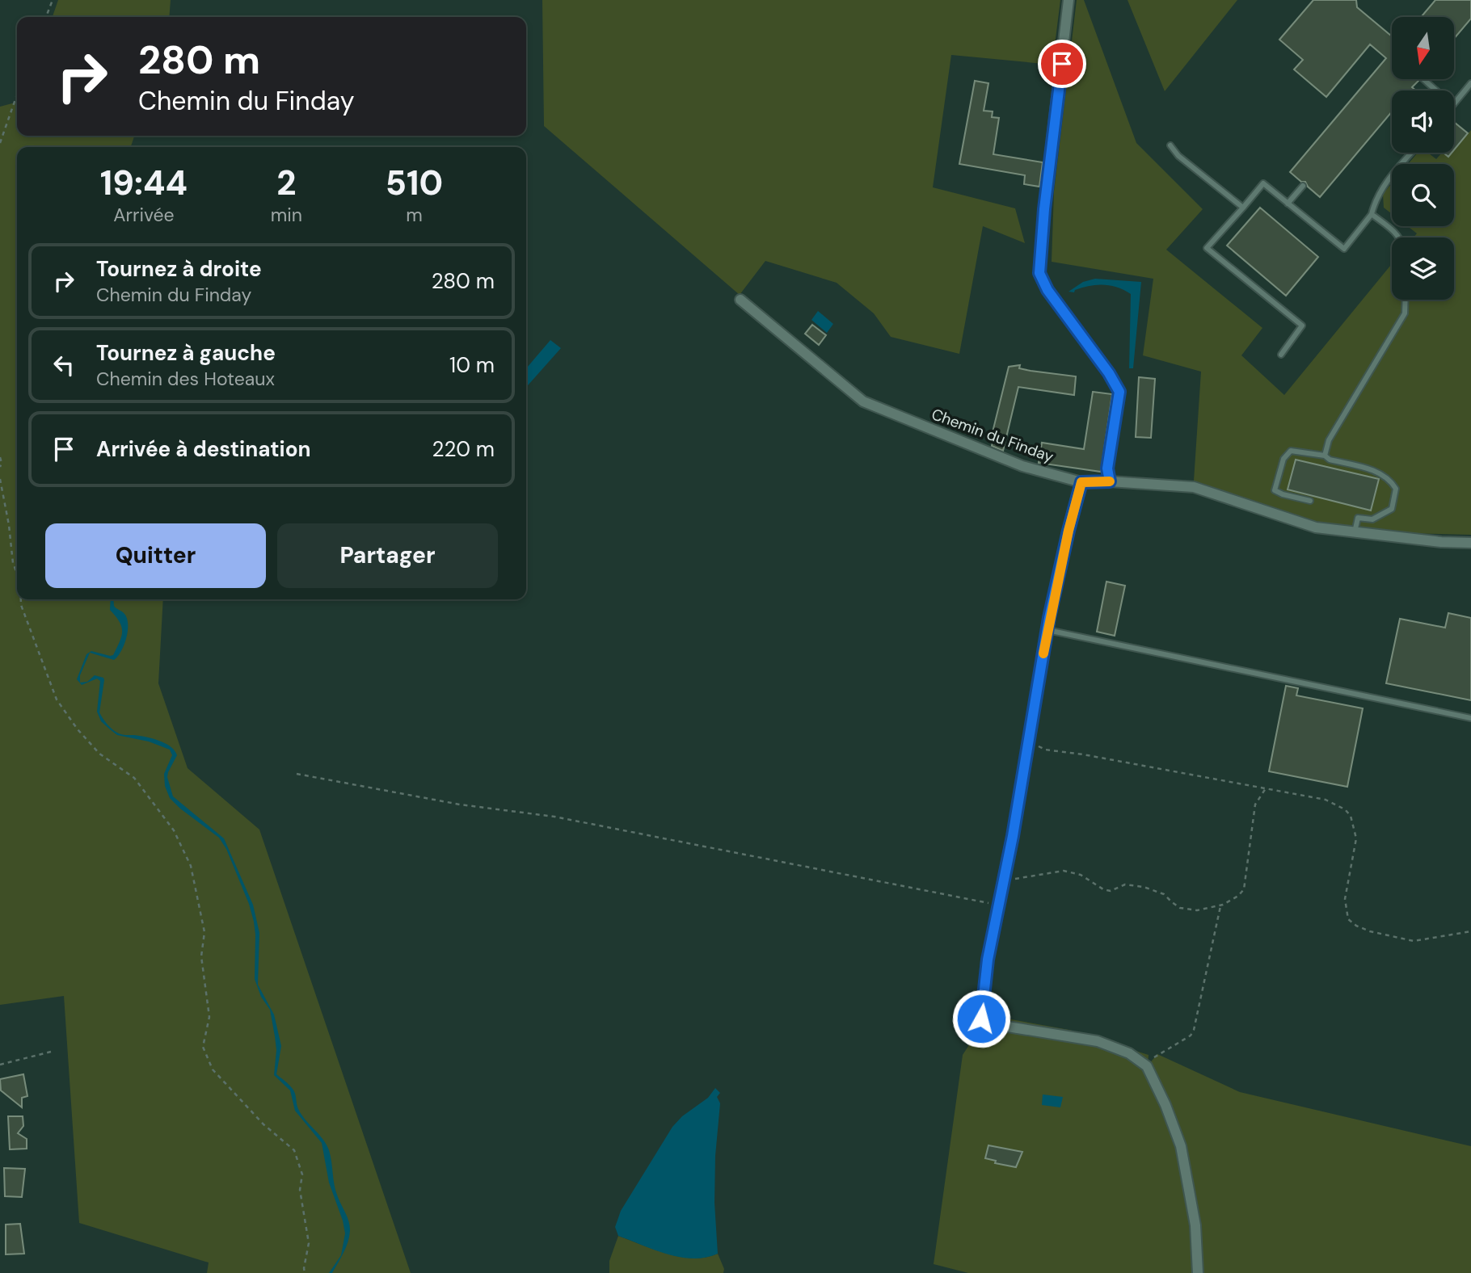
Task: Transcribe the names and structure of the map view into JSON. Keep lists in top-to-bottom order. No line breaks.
{"streets":{"street":["Chemin du Finday"]},"north":"bottom","page":{"turn":["280 m","Chemin du Finday"],"eta":["19:44","Arrivée","2","min","510","m"],"list":[{"name":"Tournez à droite","note":"Chemin du Finday","value":"280 m"},{"name":"Tournez à gauche","note":"Chemin des Hoteaux","value":"10 m"},{"name":"Arrivée à destination","value":"220 m"}],"buttons":["Quitter","Partager"]}}
